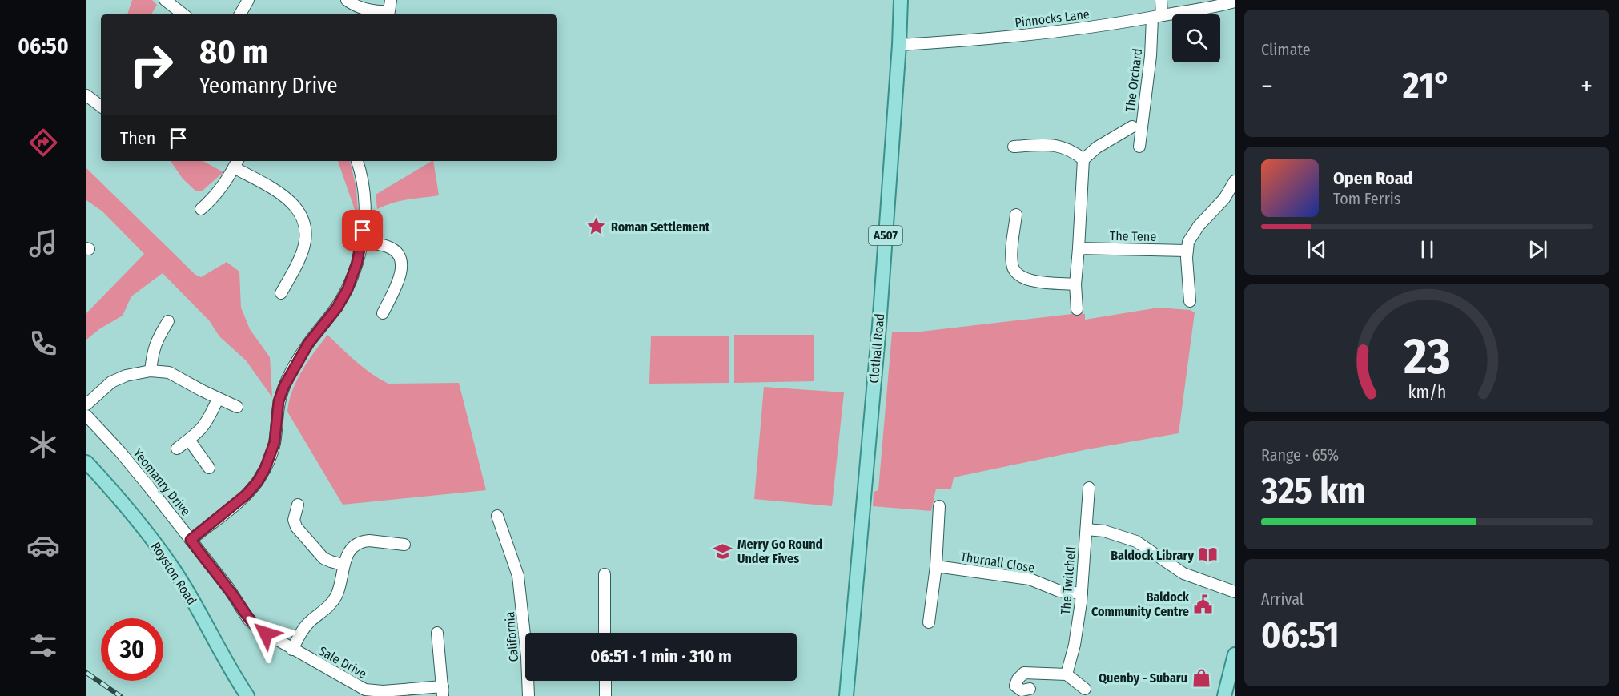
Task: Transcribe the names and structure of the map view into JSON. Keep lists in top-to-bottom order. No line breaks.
{"streets":{"main road":["A507","Clothall Road","Royston Road"],"street":["Pinnocks Lane","The Orchard","The Tene","Yeomanry Drive","Thurnall Close","The Twitchell","California","Sale Drive"]},"crossings":[["Pinnocks Lane","The Orchard"],["Pinnocks Lane","Clothall Road"],["Yeomanry Drive","Sale Drive"],["Thurnall Close","The Twitchell"]],"places":{"place":["Roman Settlement"],"school or university":["Merry Go Round Under Fives"],"library":["Baldock Library"],"public building":["Baldock Community Centre"],"shop":["Quenby - Subaru"]},"page":{"tabs":"06:50","tile":["Climate",["Range · 65%","325 km"],["Arrival","06:51"]],"turn":["80 m","Yeomanry Drive"],"heat":["−","21°","+"],"then":"Then","song":["Open Road","Tom Ferris"],"limit":"30","trip":"06:51 · 1 min · 310 m","gauge":["23","km/h"]}}
